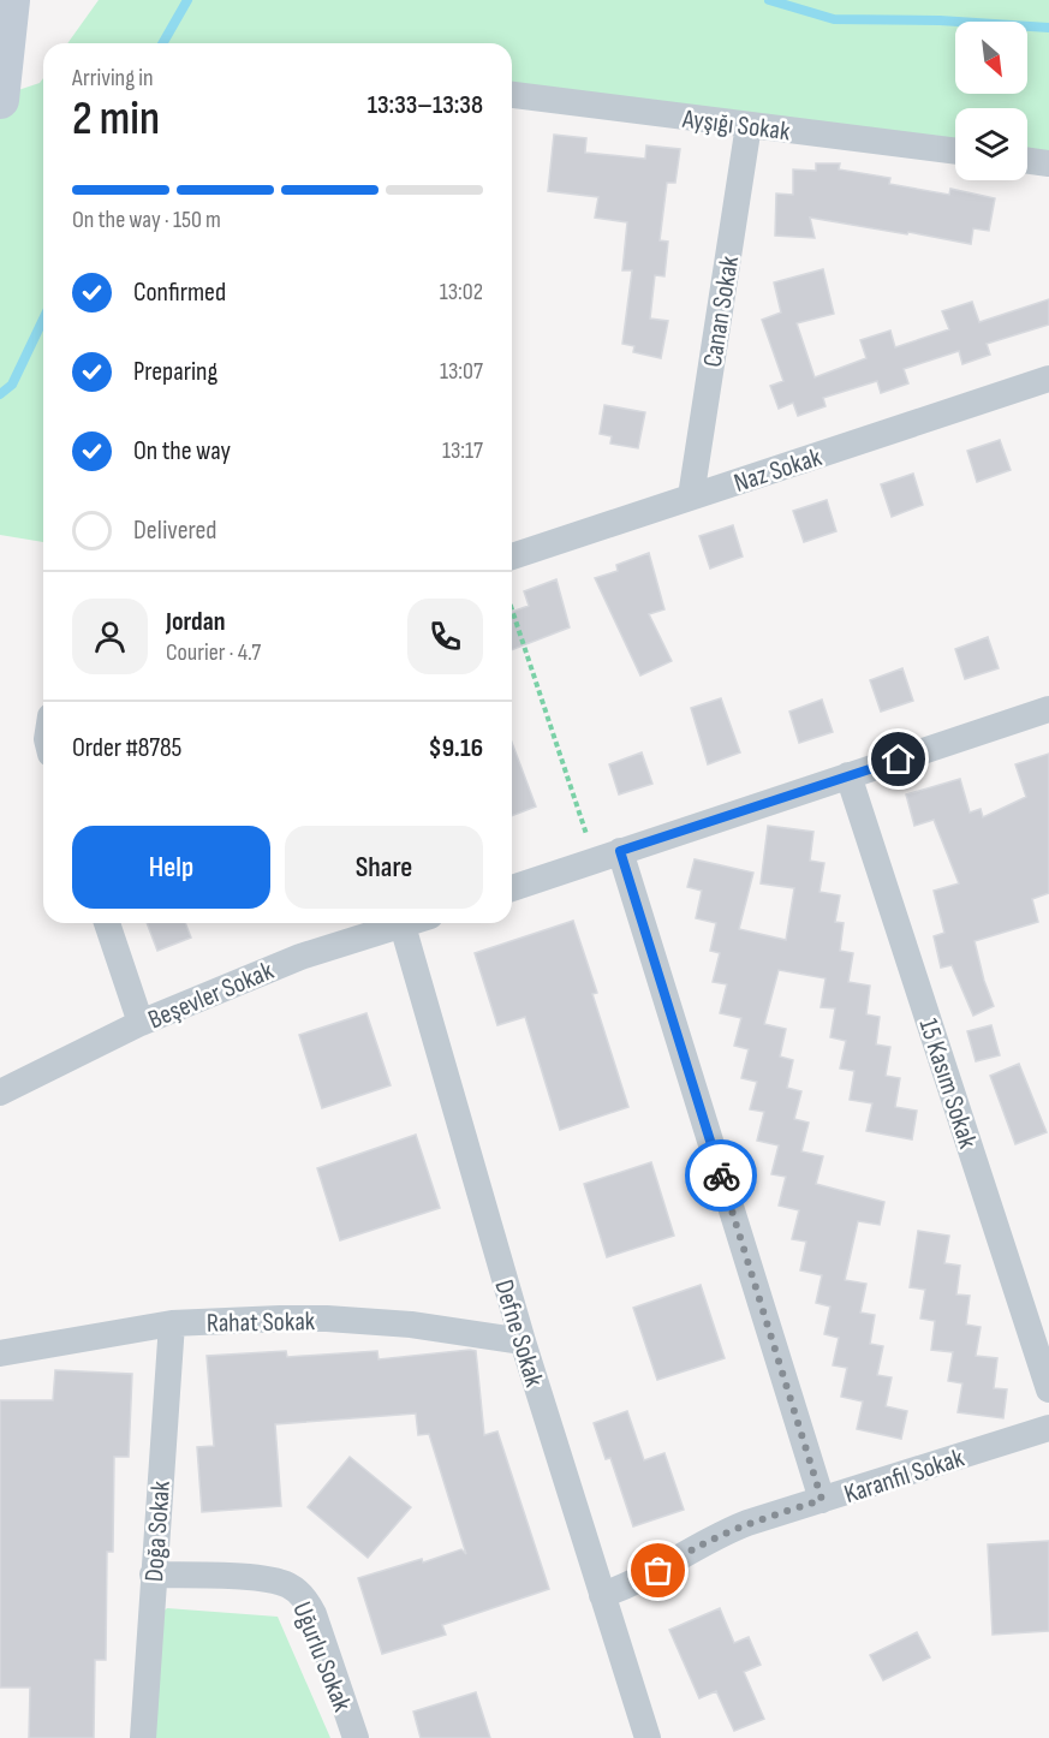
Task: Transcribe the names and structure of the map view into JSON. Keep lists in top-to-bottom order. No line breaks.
{"streets":{"street":["Ayşığı Sokak","Canan Sokak","Naz Sokak","Beşevler Sokak","15 Kasım Sokak","Rahat Sokak","Defne Sokak","Karanfil Sokak","Doğa Sokak","Uğurlu Sokak"]},"crossings":[["Ayşığı Sokak","Canan Sokak"],["Canan Sokak","Naz Sokak"],["Beşevler Sokak","Defne Sokak"],["Rahat Sokak","Defne Sokak"],["Rahat Sokak","Doğa Sokak"],["Defne Sokak","Karanfil Sokak"],["Doğa Sokak","Uğurlu Sokak"]],"north":"bottom right","page":{"heading":["2 min","Arriving in","13:33–13:38"],"panel":["Jordan","Courier · 4.7","Order #8785","$9.16"],"bar":"On the way · 150 m","list":[["Confirmed","13:02"],["Preparing","13:07"],["On the way","13:17"],"Delivered"],"buttons":["Help","Share"]}}
